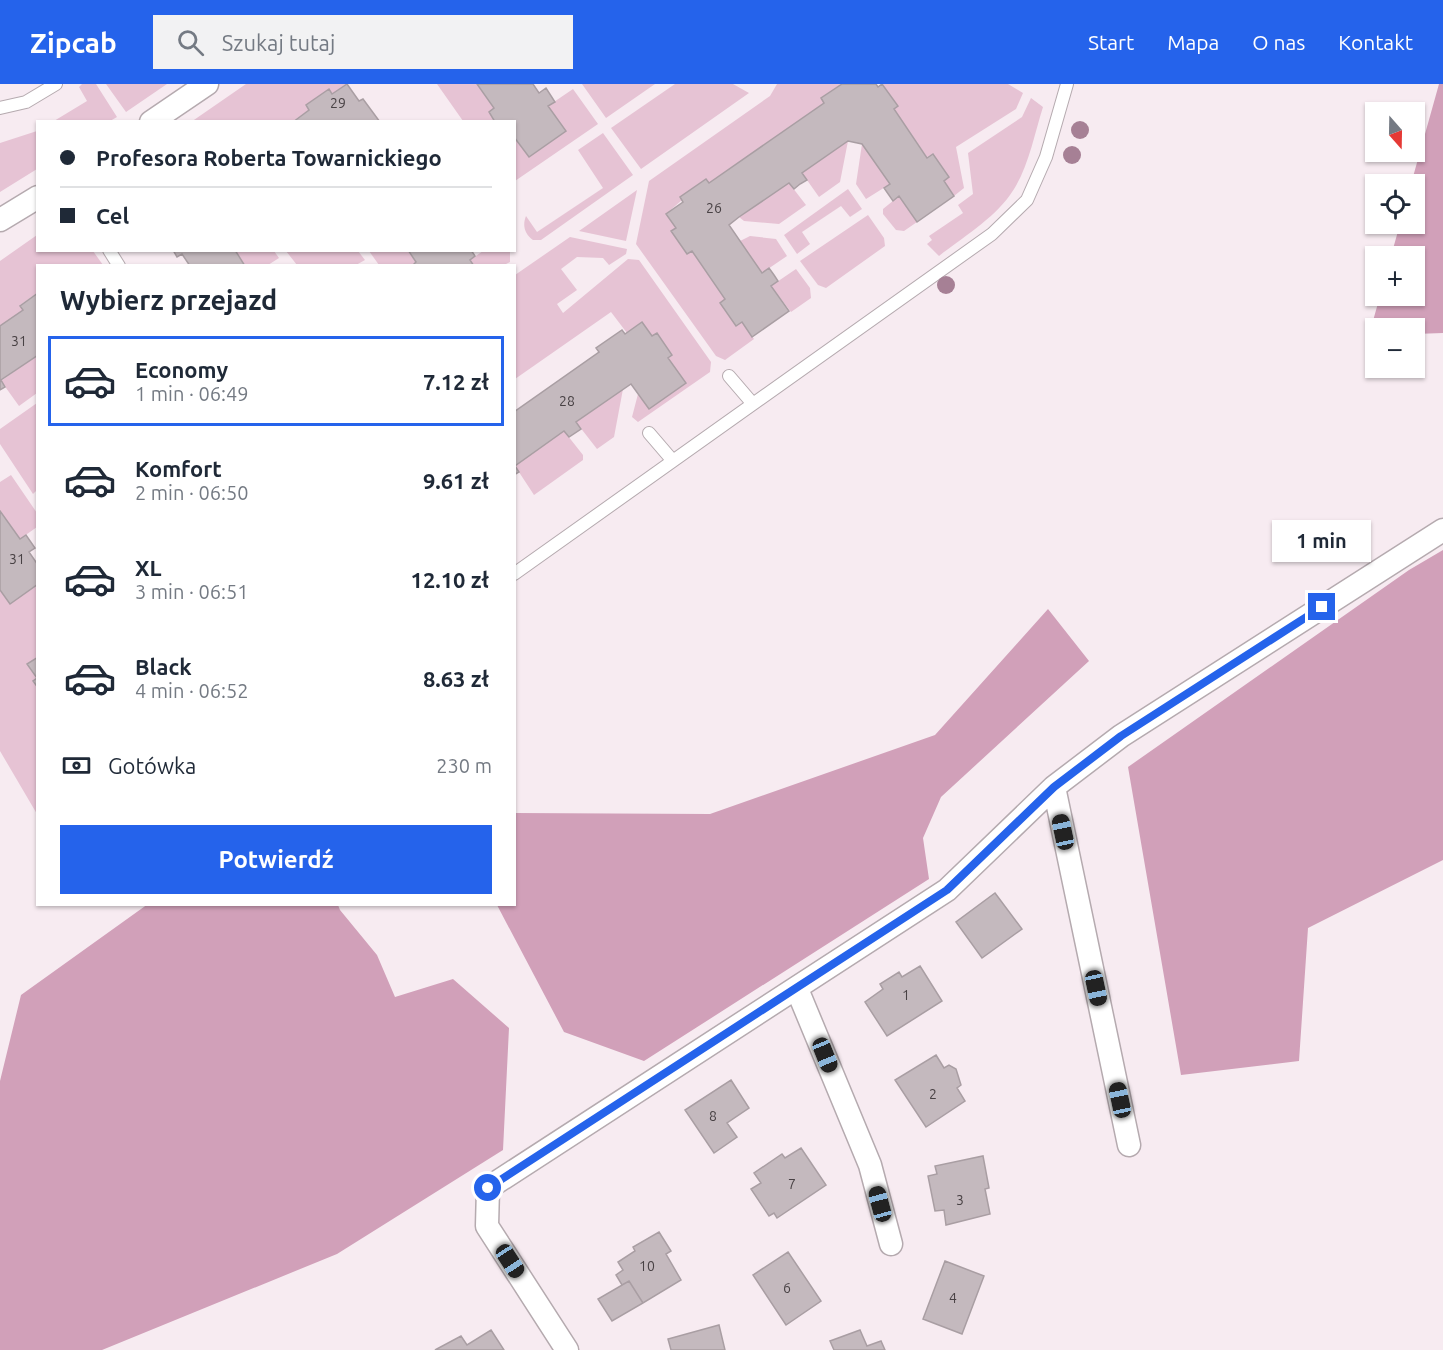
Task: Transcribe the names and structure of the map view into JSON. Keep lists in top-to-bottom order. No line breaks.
{"house_numbers":["29","26","31","28","31","1","2","8","7","3","10","6","4"],"north":"bottom","page":{"header":"Zipcab","search":"Szukaj tutaj","nav":["Start","Mapa","O nas","Kontakt"],"map_buttons":["+","−"],"banner":["Profesora Roberta Towarnickiego","Cel"],"heading":"Wybierz przejazd","list":[{"name":"Economy","note":"1 min · 06:49","value":"7.12 zł"},{"name":"Komfort","note":"2 min · 06:50","value":"9.61 zł"},{"name":"XL","note":"3 min · 06:51","value":"12.10 zł"},{"name":"Black","note":"4 min · 06:52","value":"8.63 zł"}],"bubble":"1 min","pay":["Gotówka","230 m"],"buttons":"Potwierdź"}}
